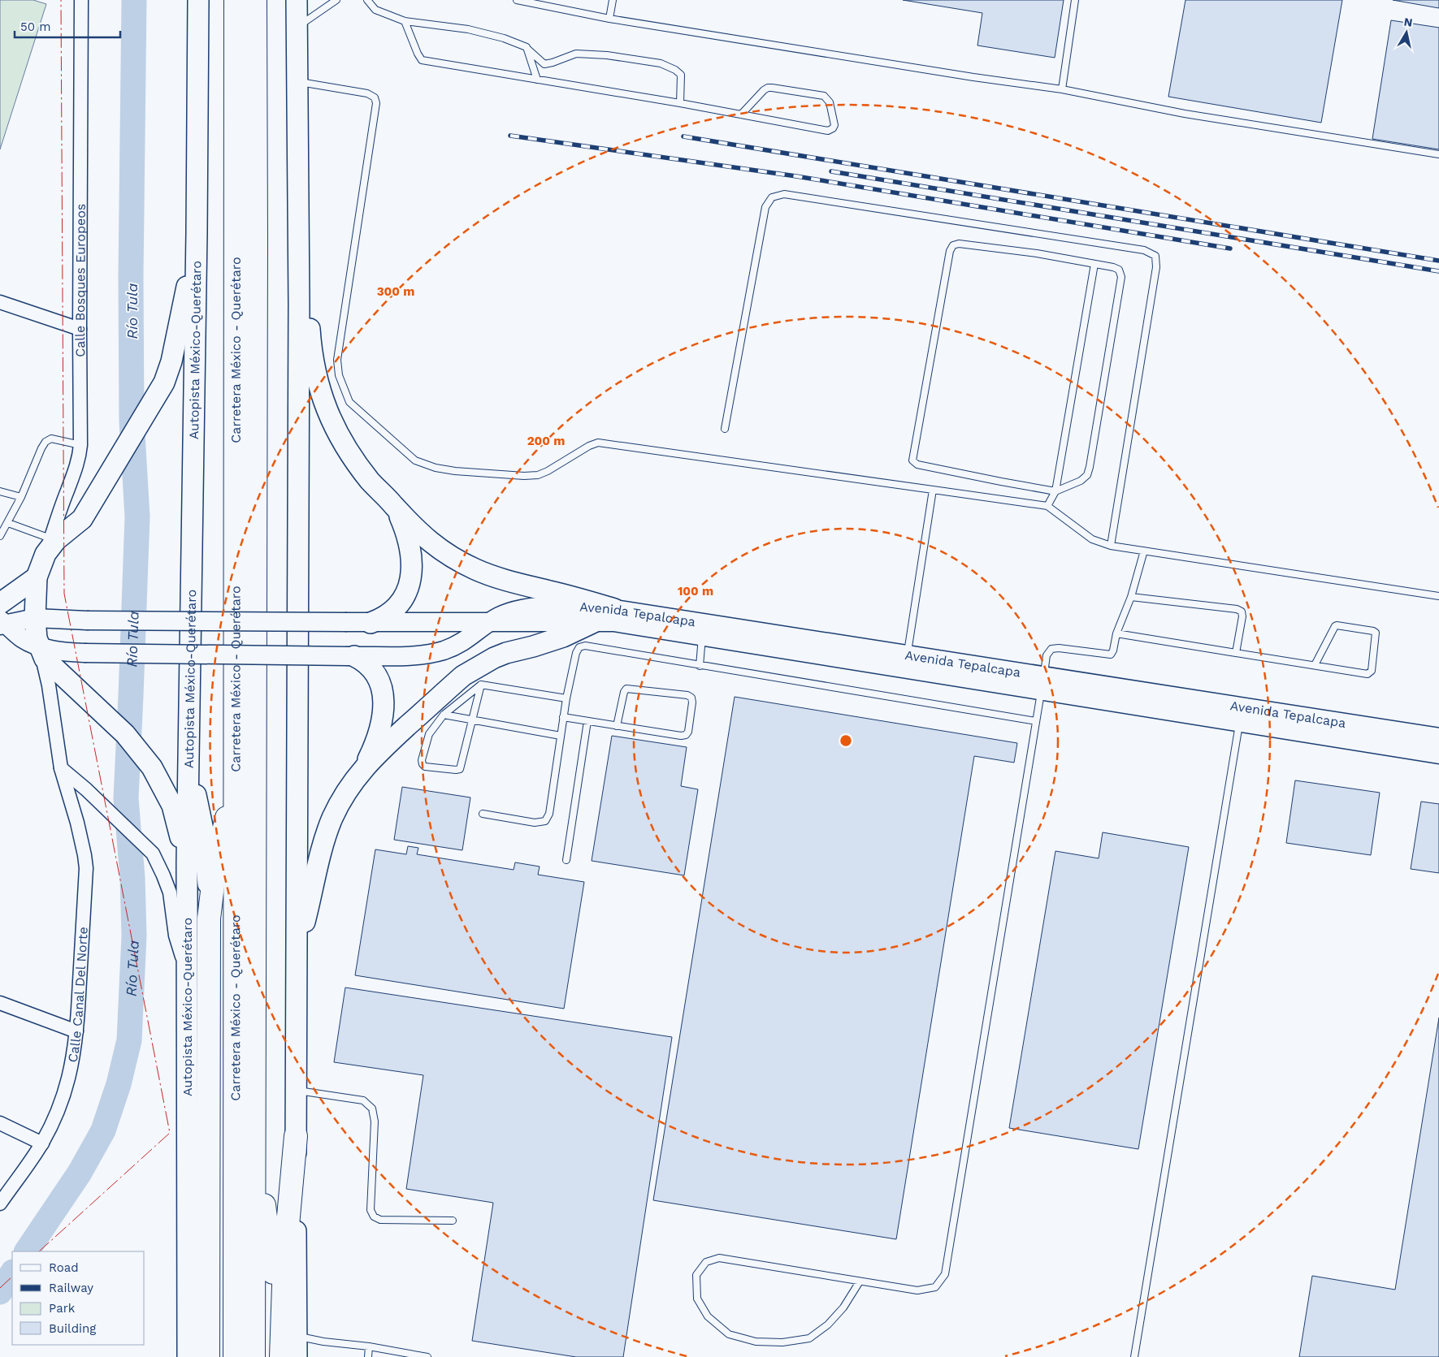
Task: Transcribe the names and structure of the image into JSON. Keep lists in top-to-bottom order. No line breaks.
{"streets":{"highway":["Carretera México - Querétaro"],"main road":["Autopista México-Querétaro","Avenida Tepalcapa"],"street":["Calle Bosques Europeos","Calle Canal Del Norte"]},"crossings":[["Avenida Tepalcapa","Calle Canal Del Norte"]],"water":["Río Tula"],"legend":["Road","Railway","Park","Building"],"scale_bar":"50 m","north":"top","rings":["300 m","200 m","100 m"]}
